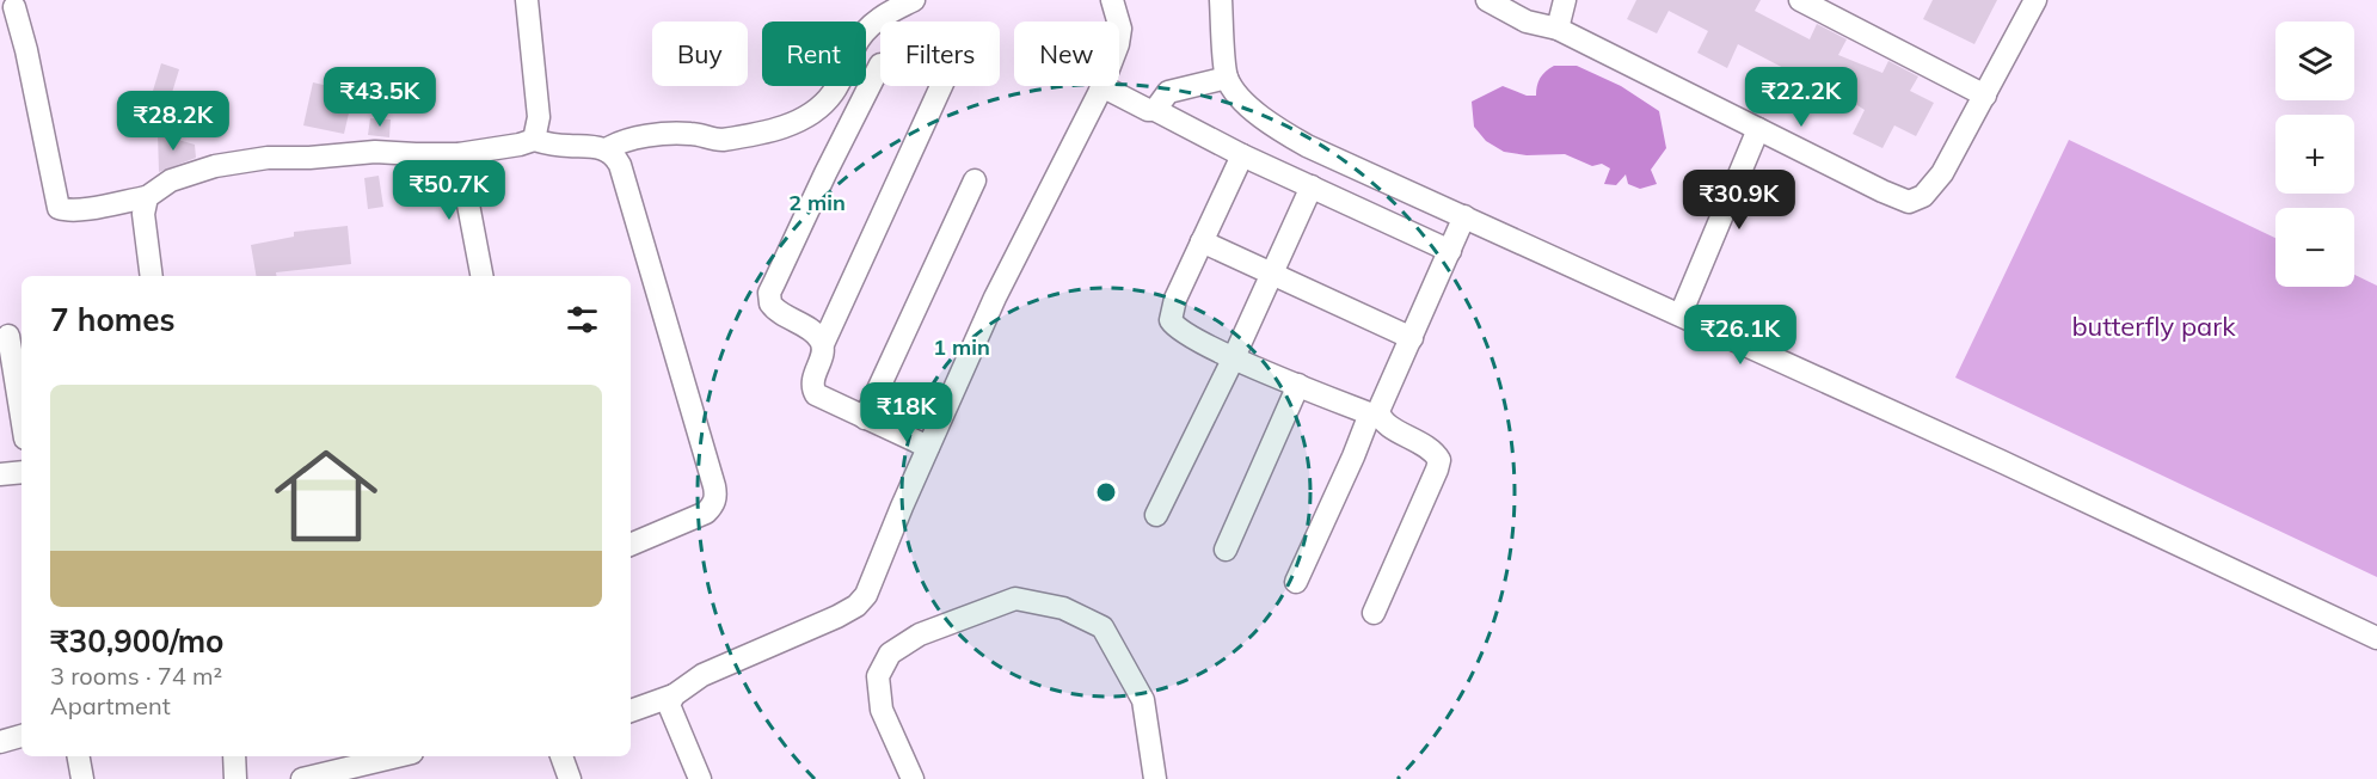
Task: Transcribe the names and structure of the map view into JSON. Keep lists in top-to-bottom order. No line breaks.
{"parks":["butterfly park"],"page":{"map_buttons":["+","−"],"chip":["Buy","Rent","Filters","New"],"price":["₹43.5K","₹22.2K","₹28.2K","₹50.7K","₹30.9K","₹26.1K","₹18K"],"heading":"7 homes","list":[{"name":"₹30,900/mo","note":"3 rooms · 74 m² · Apartment"}]},"rings":["2 min","1 min"]}
